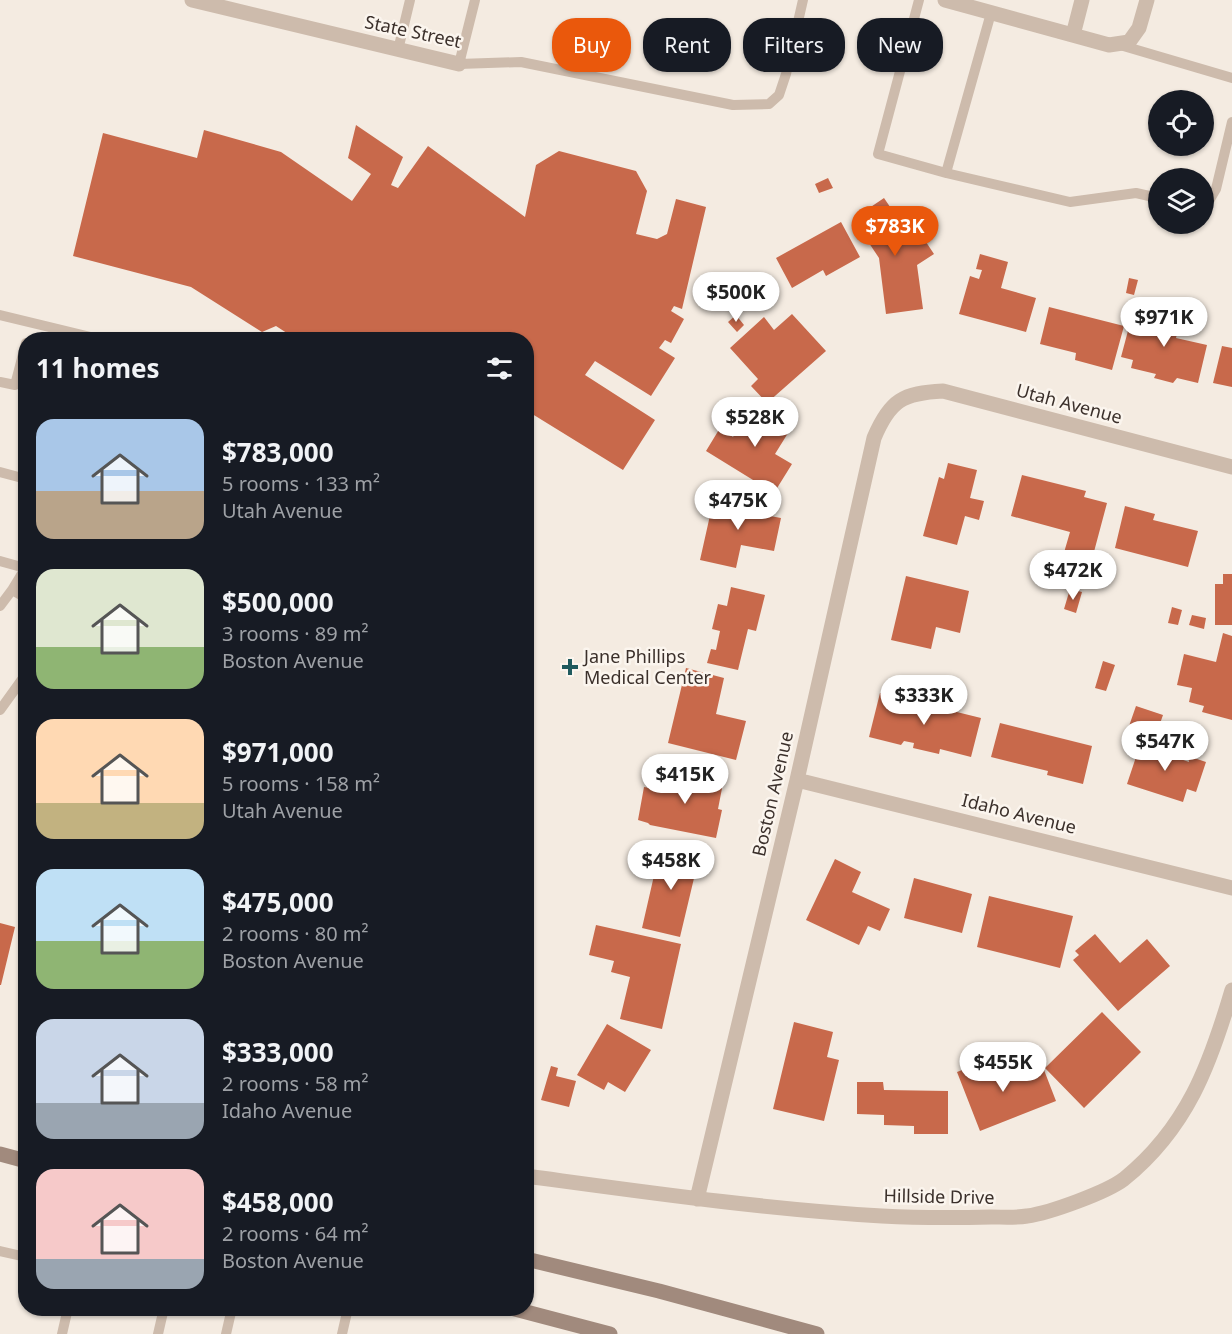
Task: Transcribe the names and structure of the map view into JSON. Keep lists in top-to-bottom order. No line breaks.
{"streets":{"street":["State Street","Utah Avenue","Boston Avenue","Idaho Avenue","Hillside Drive"]},"crossings":[["Utah Avenue","Boston Avenue"],["Boston Avenue","Idaho Avenue"],["Boston Avenue","Hillside Drive"]],"places":{"health":["Jane Phillips Medical Center"]},"page":{"chip":["Buy","Rent","Filters","New"],"price":["$783K","$500K","$971K","$528K","$475K","$472K","$333K","$547K","$415K","$458K","$455K"],"heading":"11 homes","list":[{"name":"$783,000","note":"5 rooms · 133 m² · Utah Avenue"},{"name":"$500,000","note":"3 rooms · 89 m² · Boston Avenue"},{"name":"$971,000","note":"5 rooms · 158 m² · Utah Avenue"},{"name":"$475,000","note":"2 rooms · 80 m² · Boston Avenue"},{"name":"$333,000","note":"2 rooms · 58 m² · Idaho Avenue"},{"name":"$458,000","note":"2 rooms · 64 m² · Boston Avenue"}]}}
